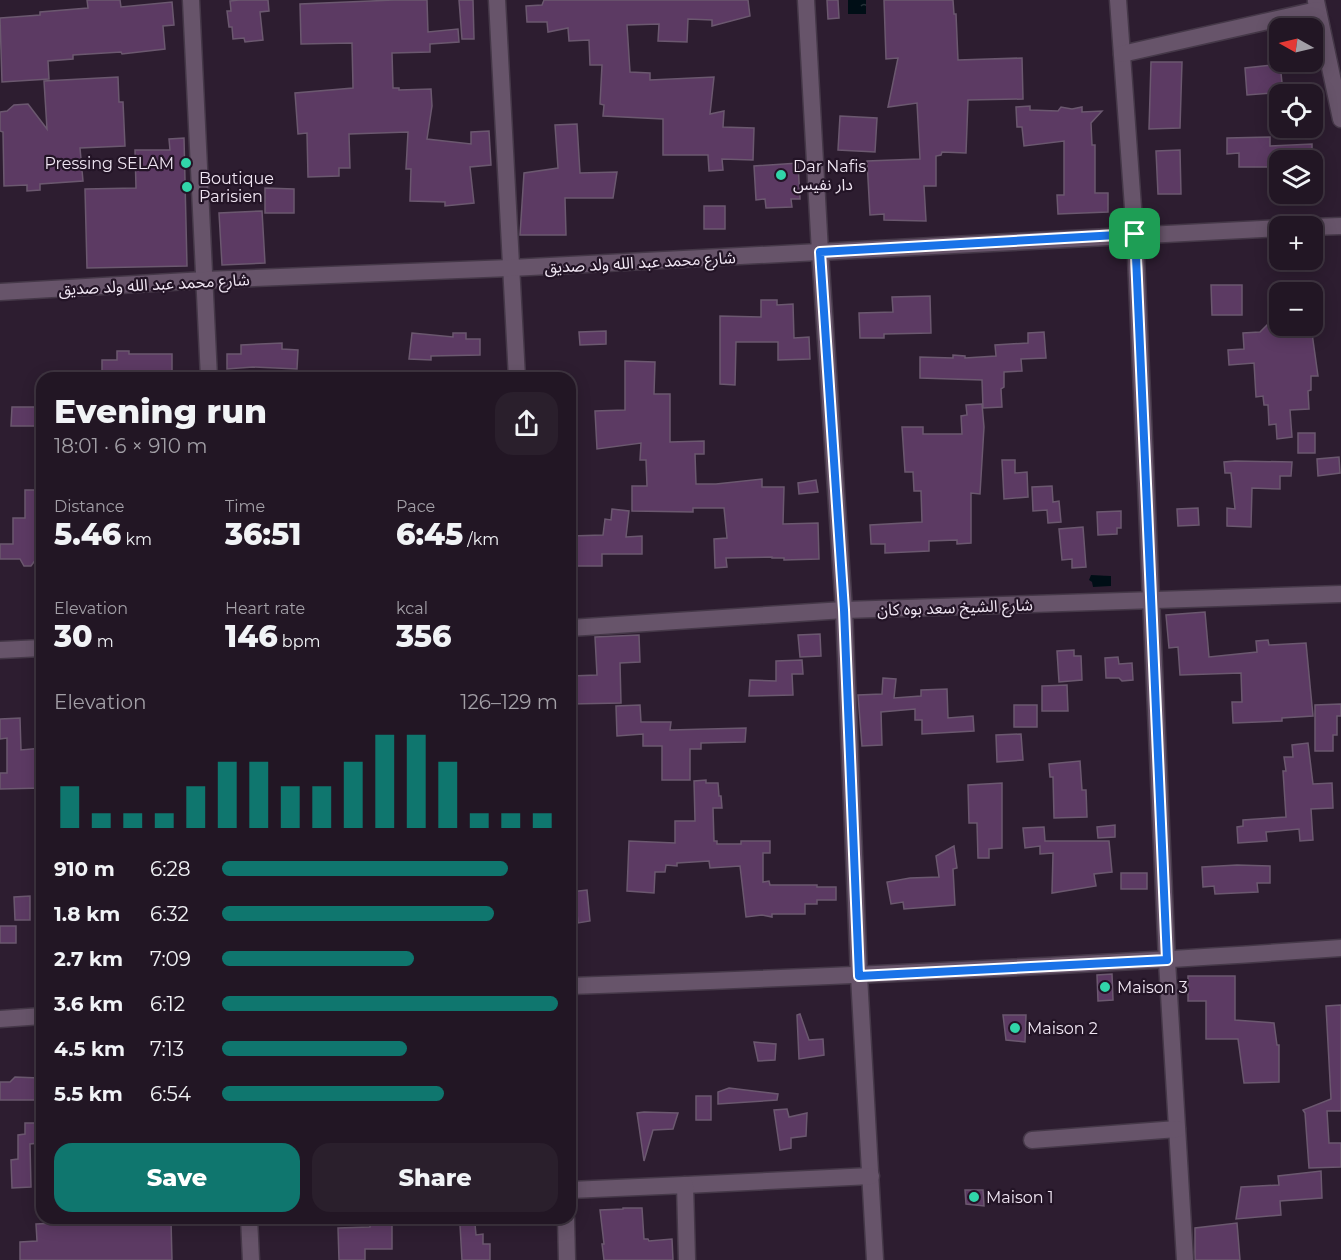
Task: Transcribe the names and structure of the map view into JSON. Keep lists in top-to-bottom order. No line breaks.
{"streets":{"street":["شارع محمد عبد الله ولد صديق","شارع الشيخ سعد بوه كان"]},"places":["Pressing SELAM","Dar Nafis دار نفيس","Boutique Parisien","Maison 3","Maison 2","Maison 1"],"north":"left","page":{"map_buttons":["+","−"],"heading":["Evening run","18:01 · 6 × 910 m"],"stats":[["Distance","5.46 km"],["Time","36:51"],["Pace","6:45 /km"],["Elevation","30 m"],["Heart rate","146 bpm"],["kcal","356"]],"chart":["Elevation","126–129 m"],"list":[{"name":"910 m","note":"6:28"},{"name":"1.8 km","note":"6:32"},{"name":"2.7 km","note":"7:09"},{"name":"3.6 km","note":"6:12"},{"name":"4.5 km","note":"7:13"},{"name":"5.5 km","note":"6:54"}],"buttons":["Save","Share"]}}
